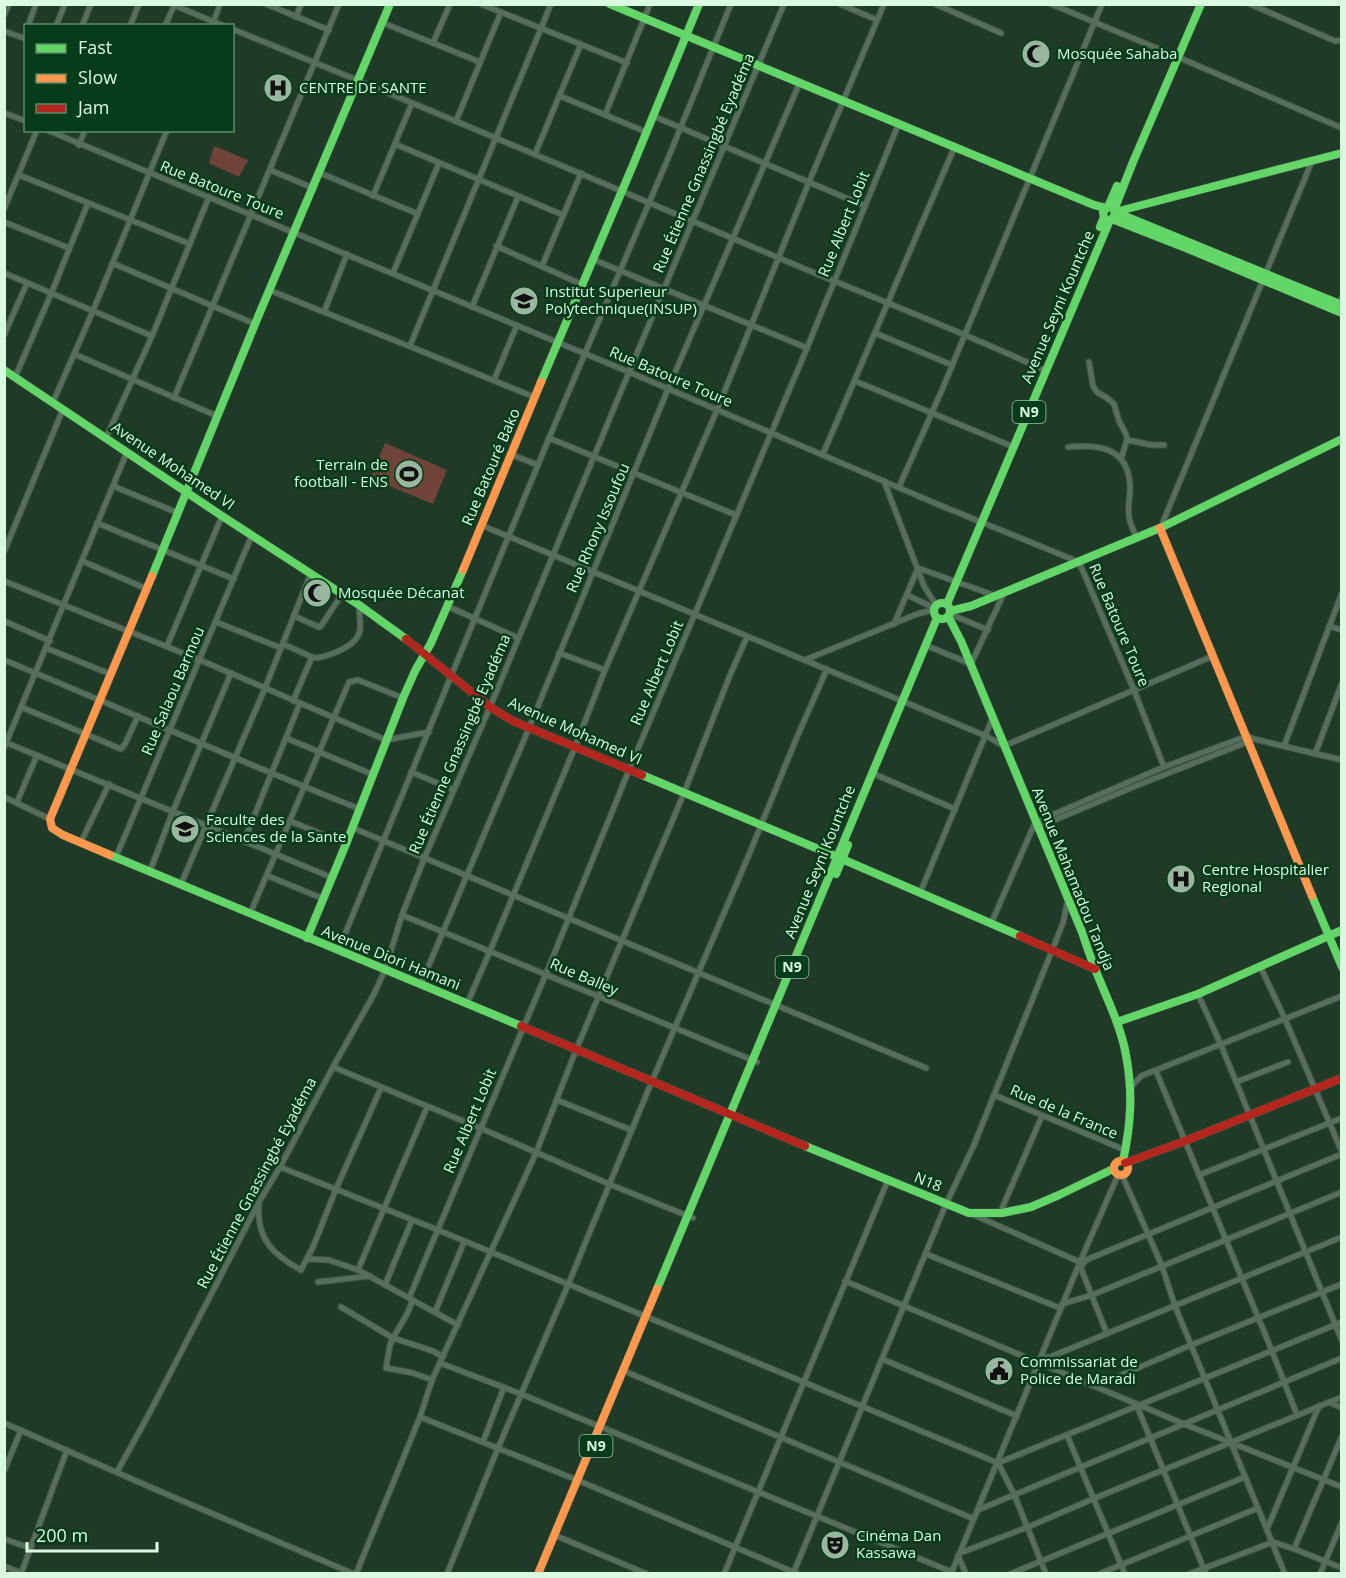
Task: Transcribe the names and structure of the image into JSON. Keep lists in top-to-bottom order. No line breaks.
{"streets":{"main road":["Avenue Seyni Kountche","N9","Avenue Mohamed VI","Rue Batouré Bako","Avenue Mahamadou Tandja","Avenue Diori Hamani","N18"],"street":["Rue Étienne Gnassingbé Eyadéma","Rue Batoure Toure","Rue Albert Lobit","Rue Rhony Issoufou","Rue Salaou Barmou","Rue Balley","Rue de la France"]},"crossings":[["Rue Étienne Gnassingbé Eyadéma","Rue Batoure Toure"],["Rue Étienne Gnassingbé Eyadéma","Avenue Mohamed VI"],["Rue Étienne Gnassingbé Eyadéma","Avenue Diori Hamani"],["Rue Étienne Gnassingbé Eyadéma","Rue Balley"],["Rue Batoure Toure","Rue Albert Lobit"],["Rue Batoure Toure","Avenue Seyni Kountche"],["Rue Batoure Toure","Rue Batouré Bako"],["Rue Batoure Toure","Rue Rhony Issoufou"],["Rue Albert Lobit","Avenue Mohamed VI"],["Rue Albert Lobit","Avenue Diori Hamani"],["Rue Albert Lobit","Rue Balley"],["Avenue Seyni Kountche","N9"],["Avenue Seyni Kountche","Avenue Mohamed VI"],["Avenue Seyni Kountche","Avenue Mahamadou Tandja"],["Avenue Seyni Kountche","Avenue Diori Hamani"],["Avenue Seyni Kountche","Rue Balley"],["Avenue Seyni Kountche","N18"],["Avenue Mohamed VI","Rue Batouré Bako"],["Avenue Mohamed VI","Rue Rhony Issoufou"],["Avenue Mohamed VI","Rue Salaou Barmou"],["Avenue Mohamed VI","Avenue Mahamadou Tandja"],["Rue Batouré Bako","Avenue Diori Hamani"],["Rue Rhony Issoufou","Avenue Diori Hamani"],["Rue Rhony Issoufou","Rue Balley"],["Rue Salaou Barmou","Avenue Diori Hamani"],["Avenue Mahamadou Tandja","Rue de la France"],["Avenue Mahamadou Tandja","N18"],["Avenue Diori Hamani","N18"]],"places":{"mosque":["Mosquée Sahaba","Mosquée Décanat"],"hospital":["CENTRE DE SANTE","Centre Hospitalier Regional"],"school or university":["Institut Superieur Polytechnique(INSUP)","Faculte des Sciences de la Sante"],"sports":["Terrain de football - ENS"],"public building":["Commissariat de Police de Maradi"],"theatre":["Cinéma Dan Kassawa"]},"legend":["Fast","Slow","Jam"],"scale_bar":"200 m"}
